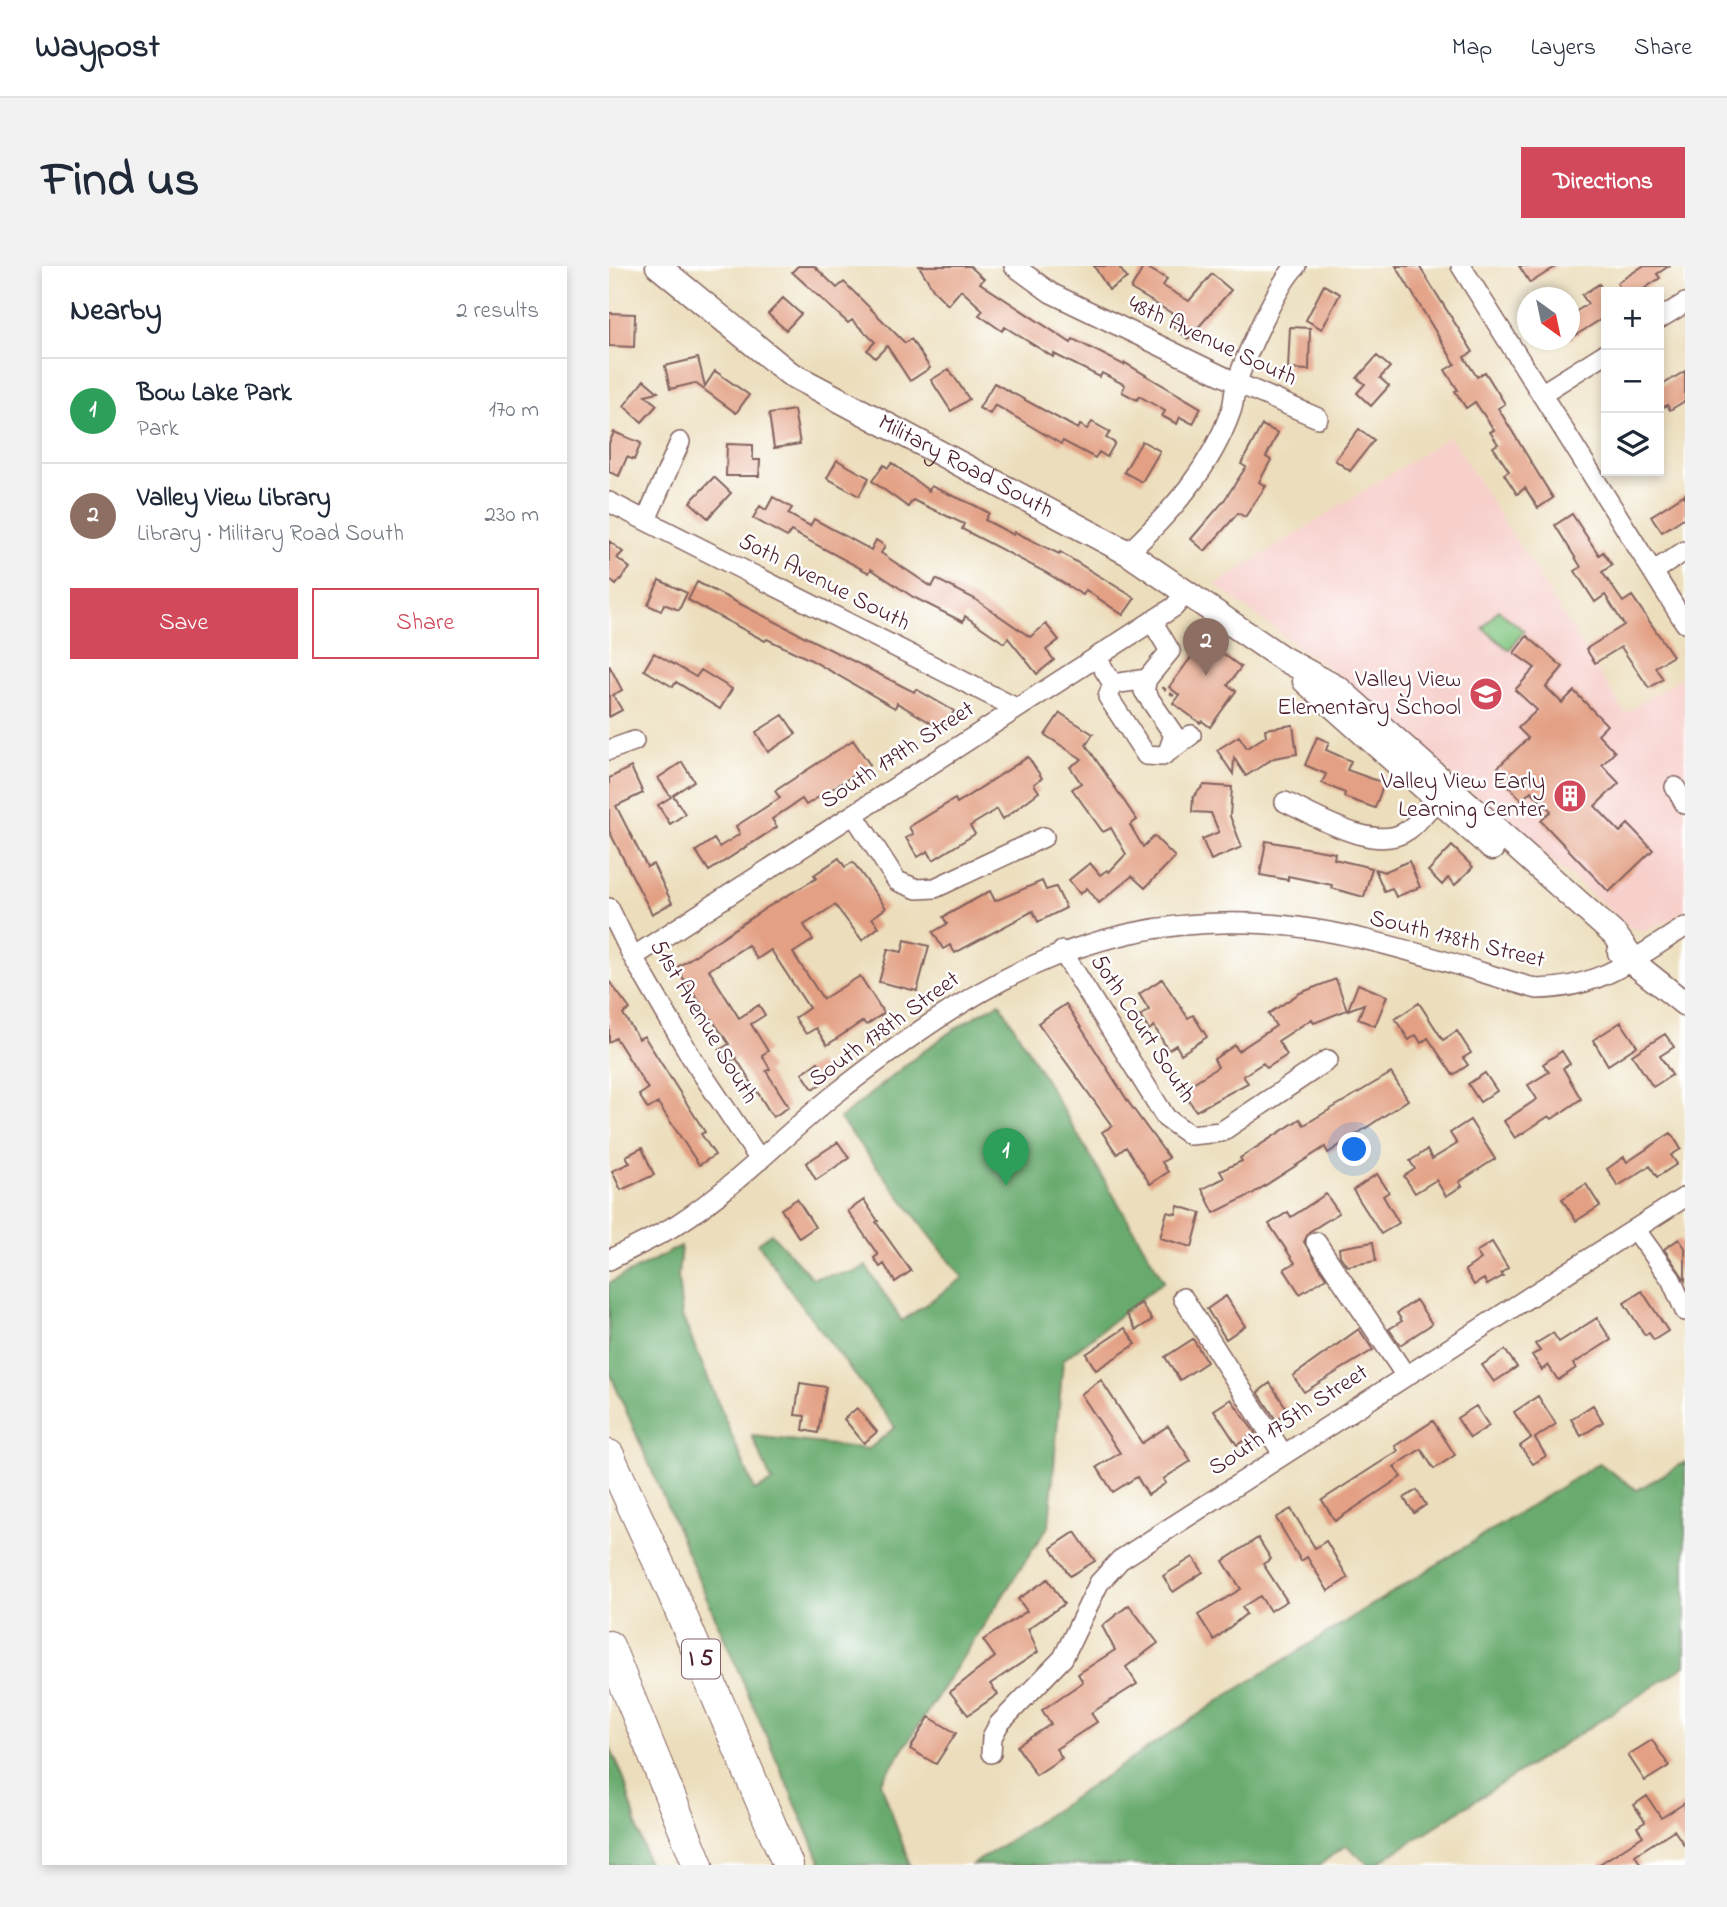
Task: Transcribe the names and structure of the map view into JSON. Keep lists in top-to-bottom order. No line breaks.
{"streets":{"highway":["I 5"],"main road":["Military Road South"],"street":["48th Avenue South","50th Avenue South","South 179th Street","South 178th Street","51st Avenue South","50th Court South","South 175th Street"]},"crossings":[["Military Road South","South 179th Street"],["Military Road South","South 178th Street"],["50th Avenue South","South 179th Street"],["South 179th Street","51st Avenue South"],["South 178th Street","51st Avenue South"],["South 178th Street","50th Court South"]],"places":{"school or university":["Valley View Elementary School"],"building":["Valley View Early Learning Center"]},"north":"bottom right","page":{"header":"Waypost","nav":["Map","Layers","Share"],"title":"Find us","buttons":["Directions",["Save","Share"]],"heading":["Nearby","2 results"],"map_buttons":["+","−"],"list":[{"mark":"1","name":"Bow Lake Park","note":"Park","value":"170 m"},{"mark":"2","name":"Valley View Library","note":"Library · Military Road South","value":"230 m"}],"pins":["2","1"]}}
